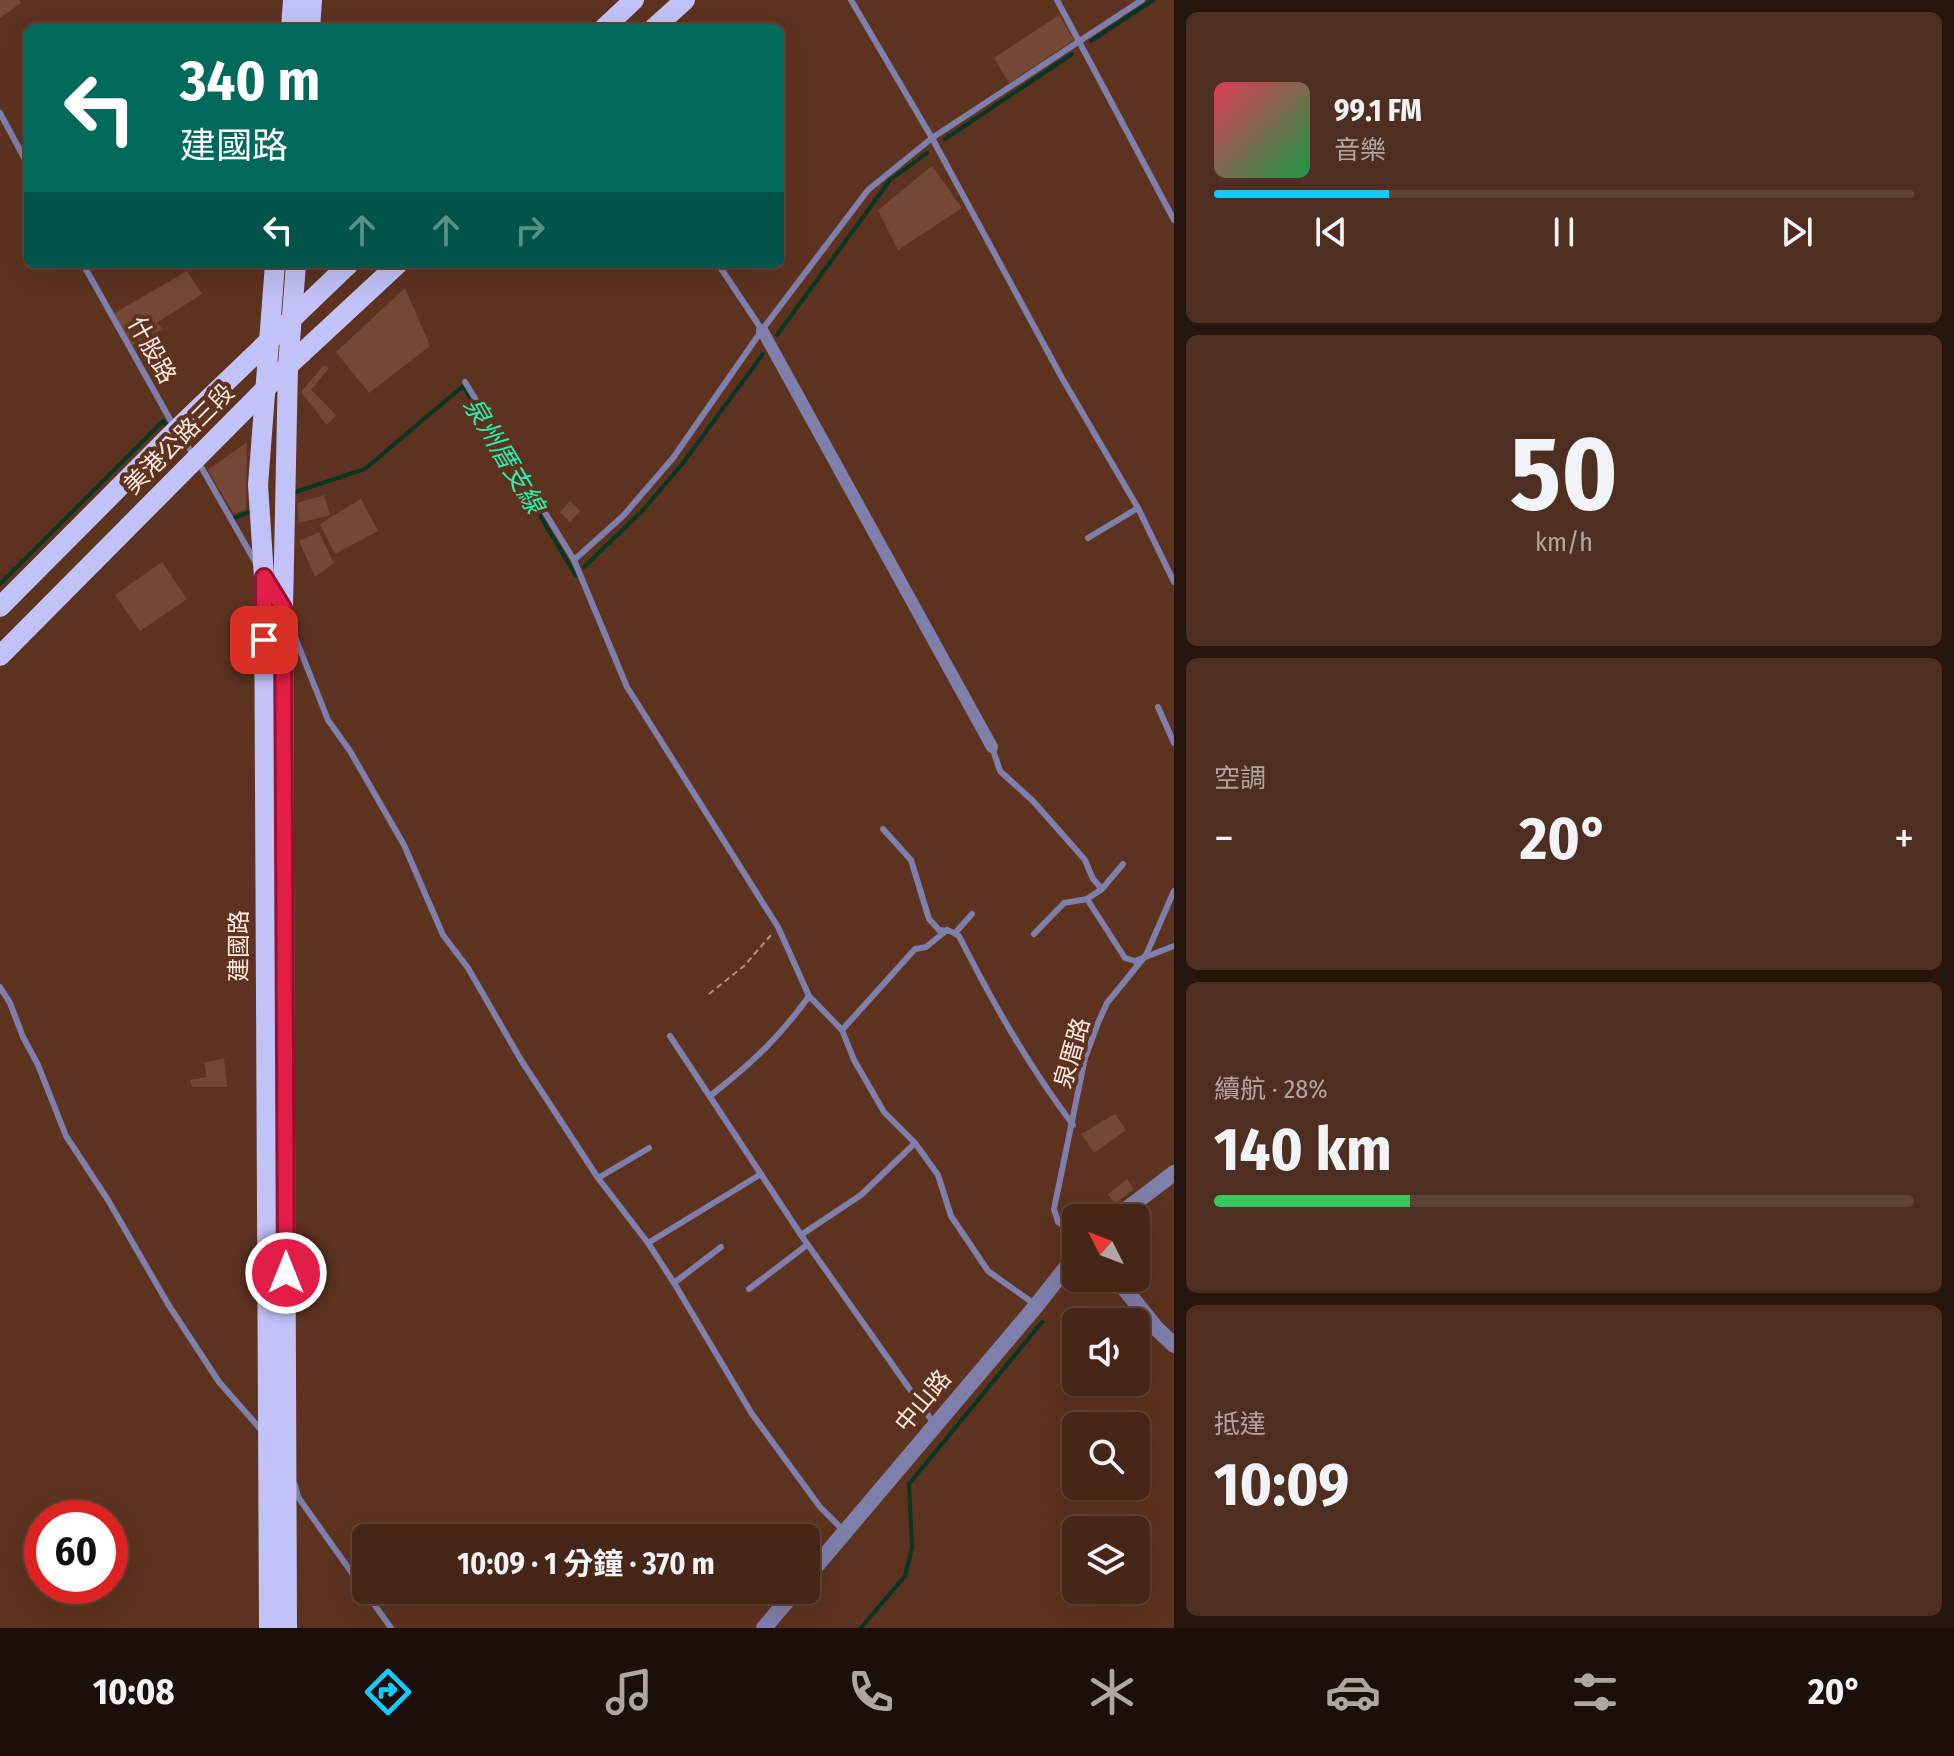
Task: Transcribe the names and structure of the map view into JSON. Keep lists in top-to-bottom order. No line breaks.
{"streets":{"main road":["美港公路三段","建國路"],"street":["中山路"],"lane":["什股路","泉厝路"]},"crossings":[["什股路","美港公路三段"],["什股路","建國路"],["美港公路三段","建國路"]],"water":["泉州厝支線"],"north":"top left","page":{"turn":["340 m","建國路"],"song":["99.1 FM","音樂"],"tile":[["50","km/h"],"空調",["續航 · 28%","140 km"],["抵達","10:09"]],"heat":["−","20°","+"],"limit":"60","trip":"10:09 · 1 分鐘 · 370 m","tabs":["10:08","20°"]}}
